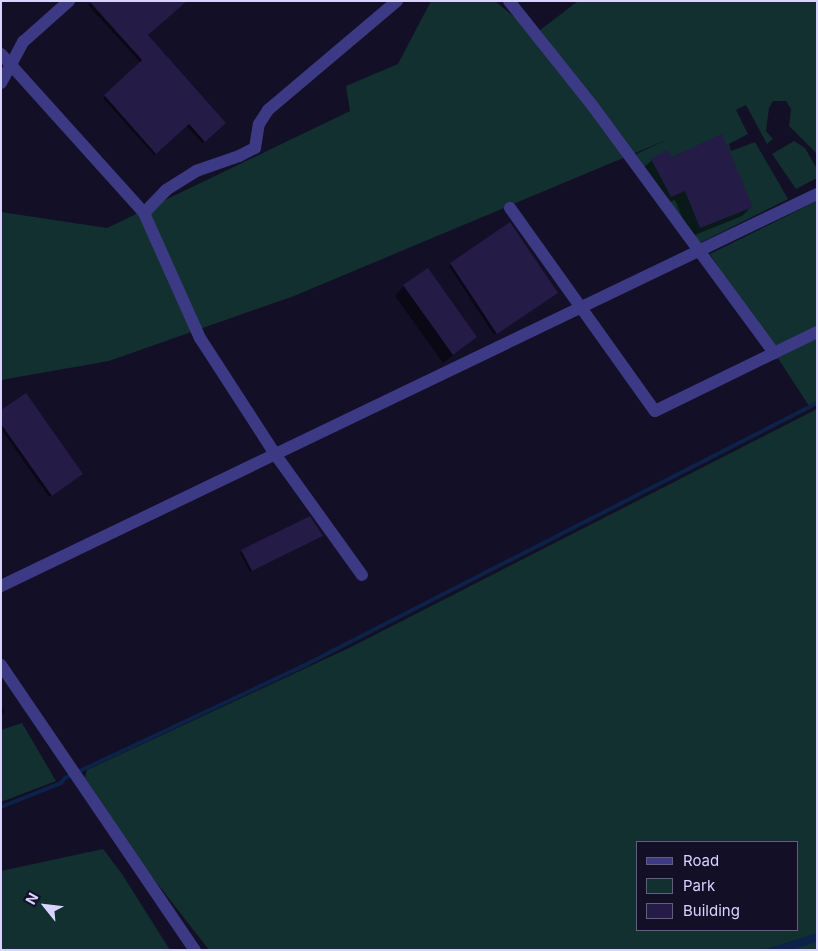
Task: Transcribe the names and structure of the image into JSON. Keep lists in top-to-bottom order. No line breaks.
{"legend":["Road","Park","Building"],"north":"top left"}
